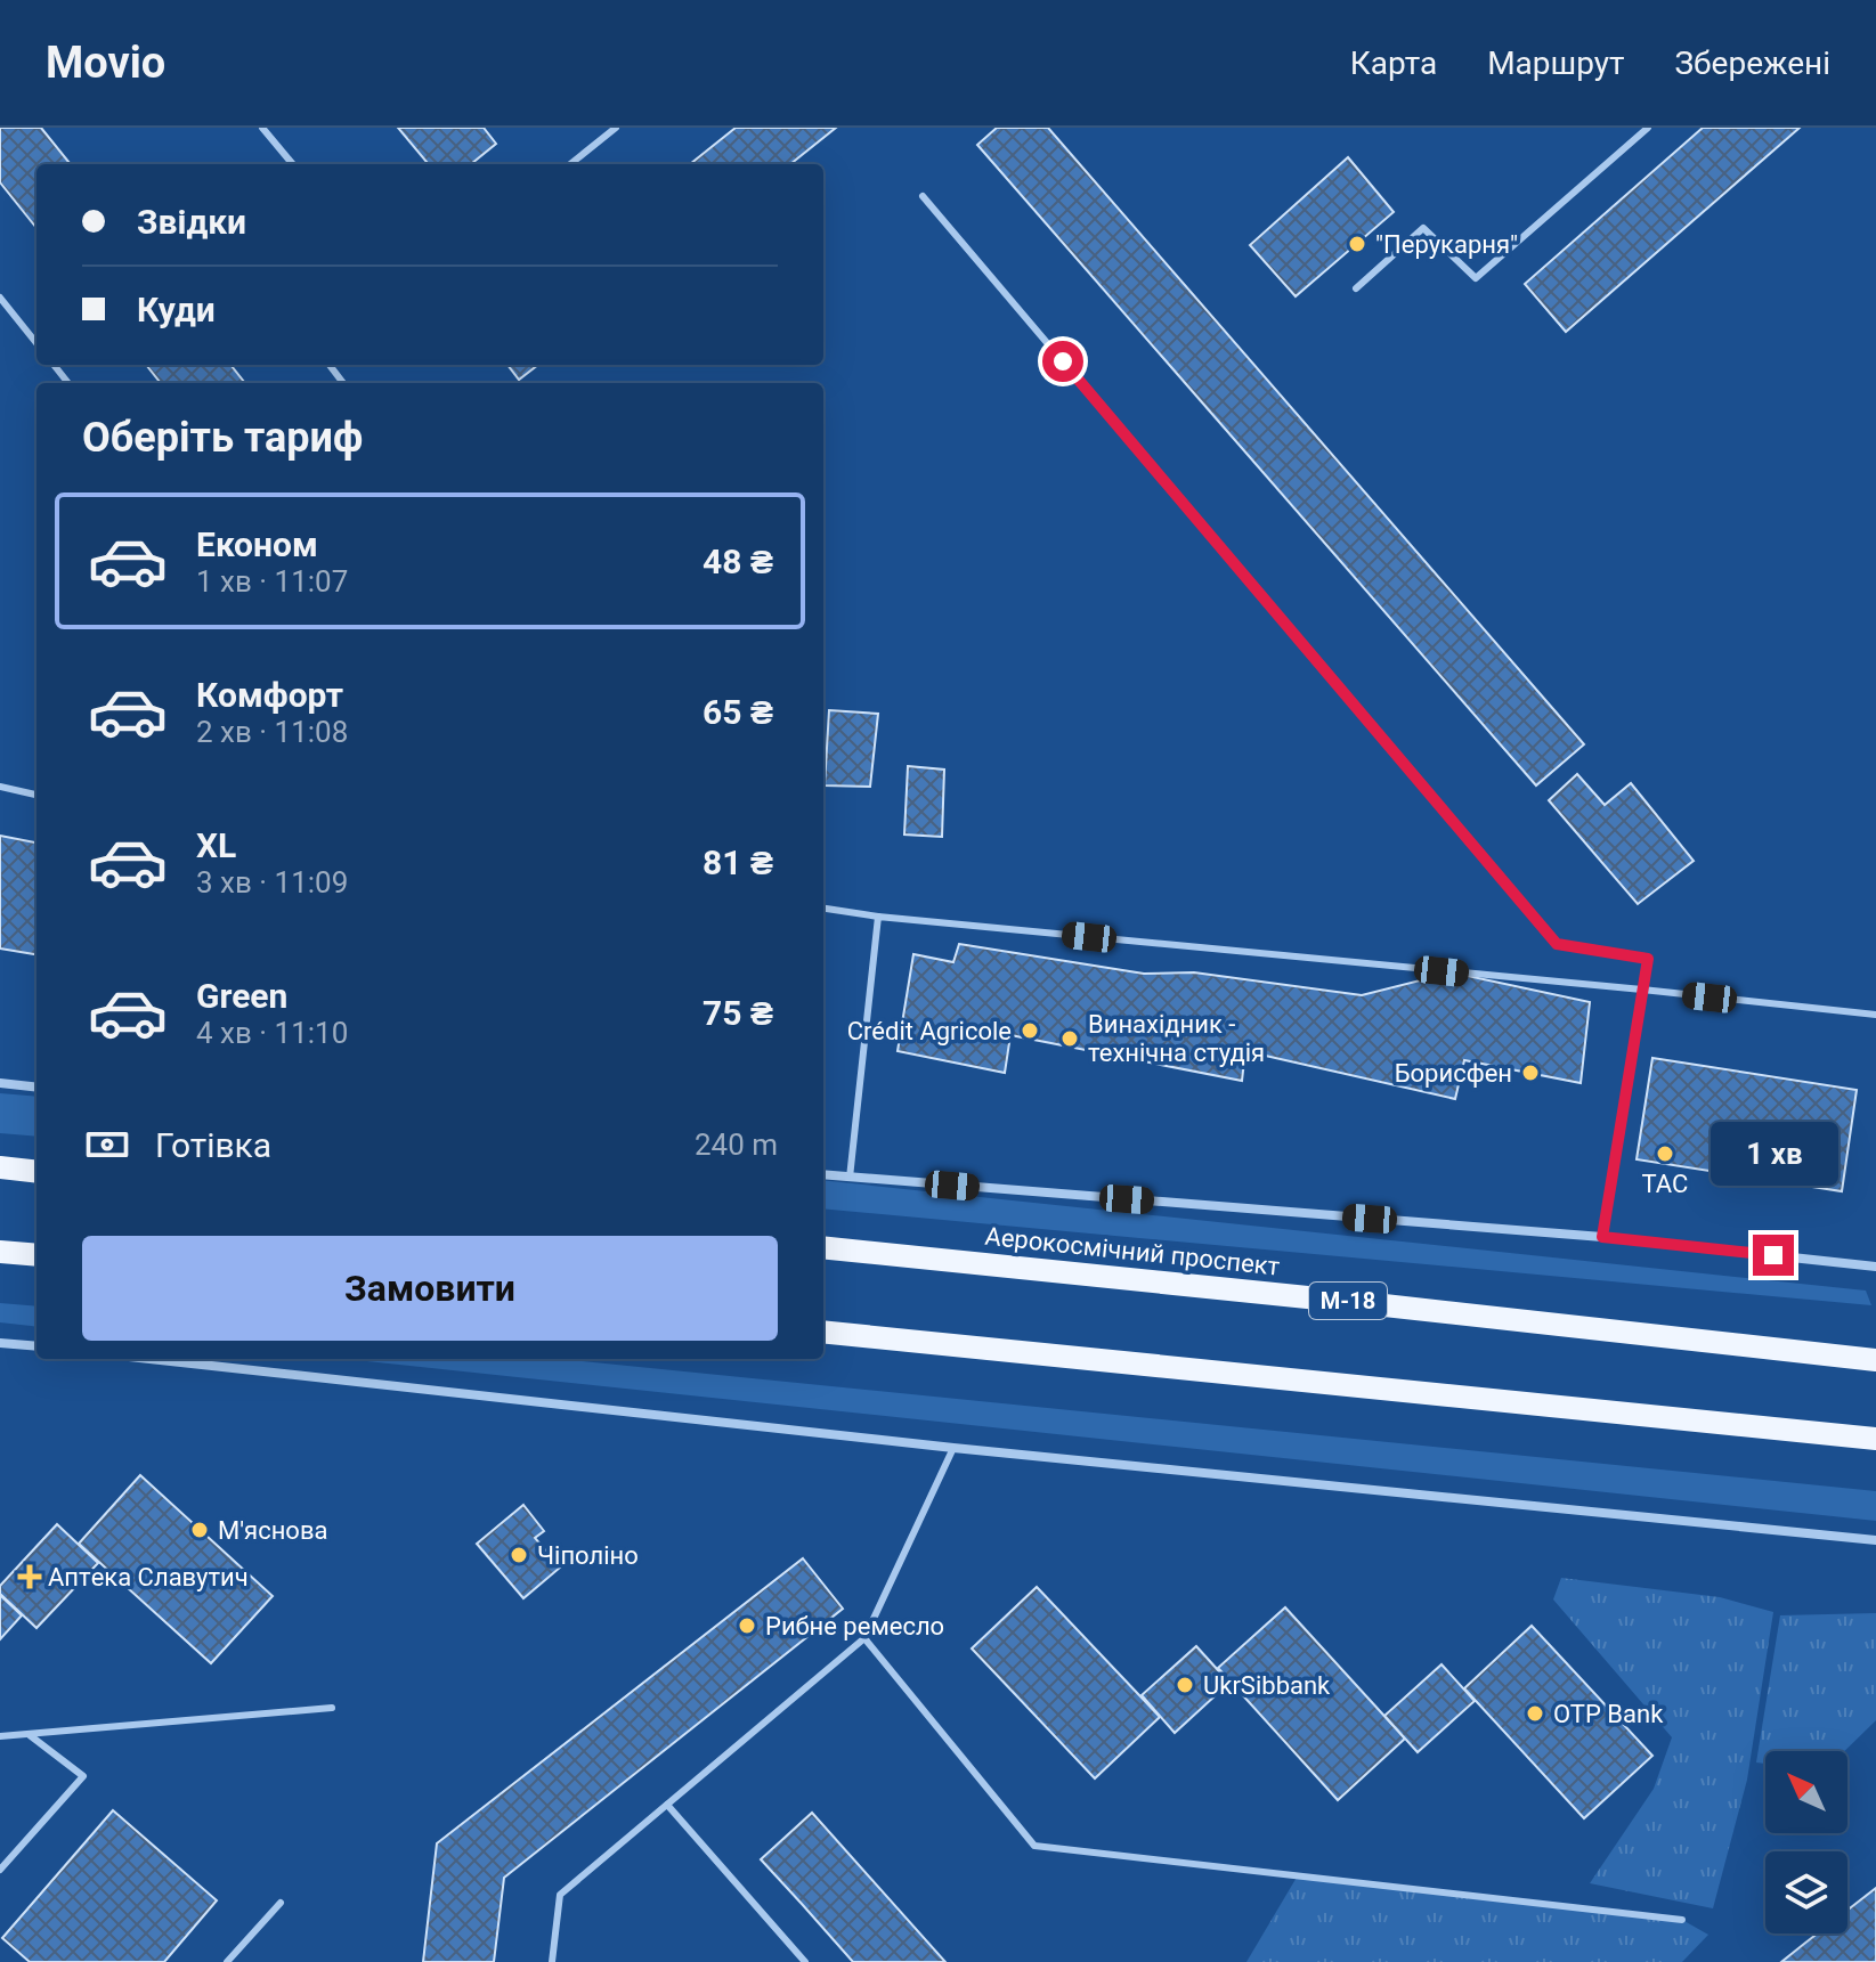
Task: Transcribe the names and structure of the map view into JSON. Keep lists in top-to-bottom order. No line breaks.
{"streets":{"main road":["Аерокосмічний проспект","М-18"]},"places":{"other":["\"Перукарня\"","Crédit Agricole","Винахідник - технічна студія","Борисфен","ТАС","М'яснова","Чіполіно","Рибне ремесло","UkrSibbank","OTP Bank"],"health":["Аптeка Славутич"]},"north":"top left","page":{"header":"Movio","nav":["Карта","Маршрут","Збережені"],"banner":["Звідки","Куди"],"heading":"Оберіть тариф","list":[{"name":"Економ","note":"1 хв · 11:07","value":"48 ₴"},{"name":"Комфорт","note":"2 хв · 11:08","value":"65 ₴"},{"name":"XL","note":"3 хв · 11:09","value":"81 ₴"},{"name":"Green","note":"4 хв · 11:10","value":"75 ₴"}],"pay":["Готівка","240 m"],"bubble":"1 хв","buttons":"Замовити"}}
